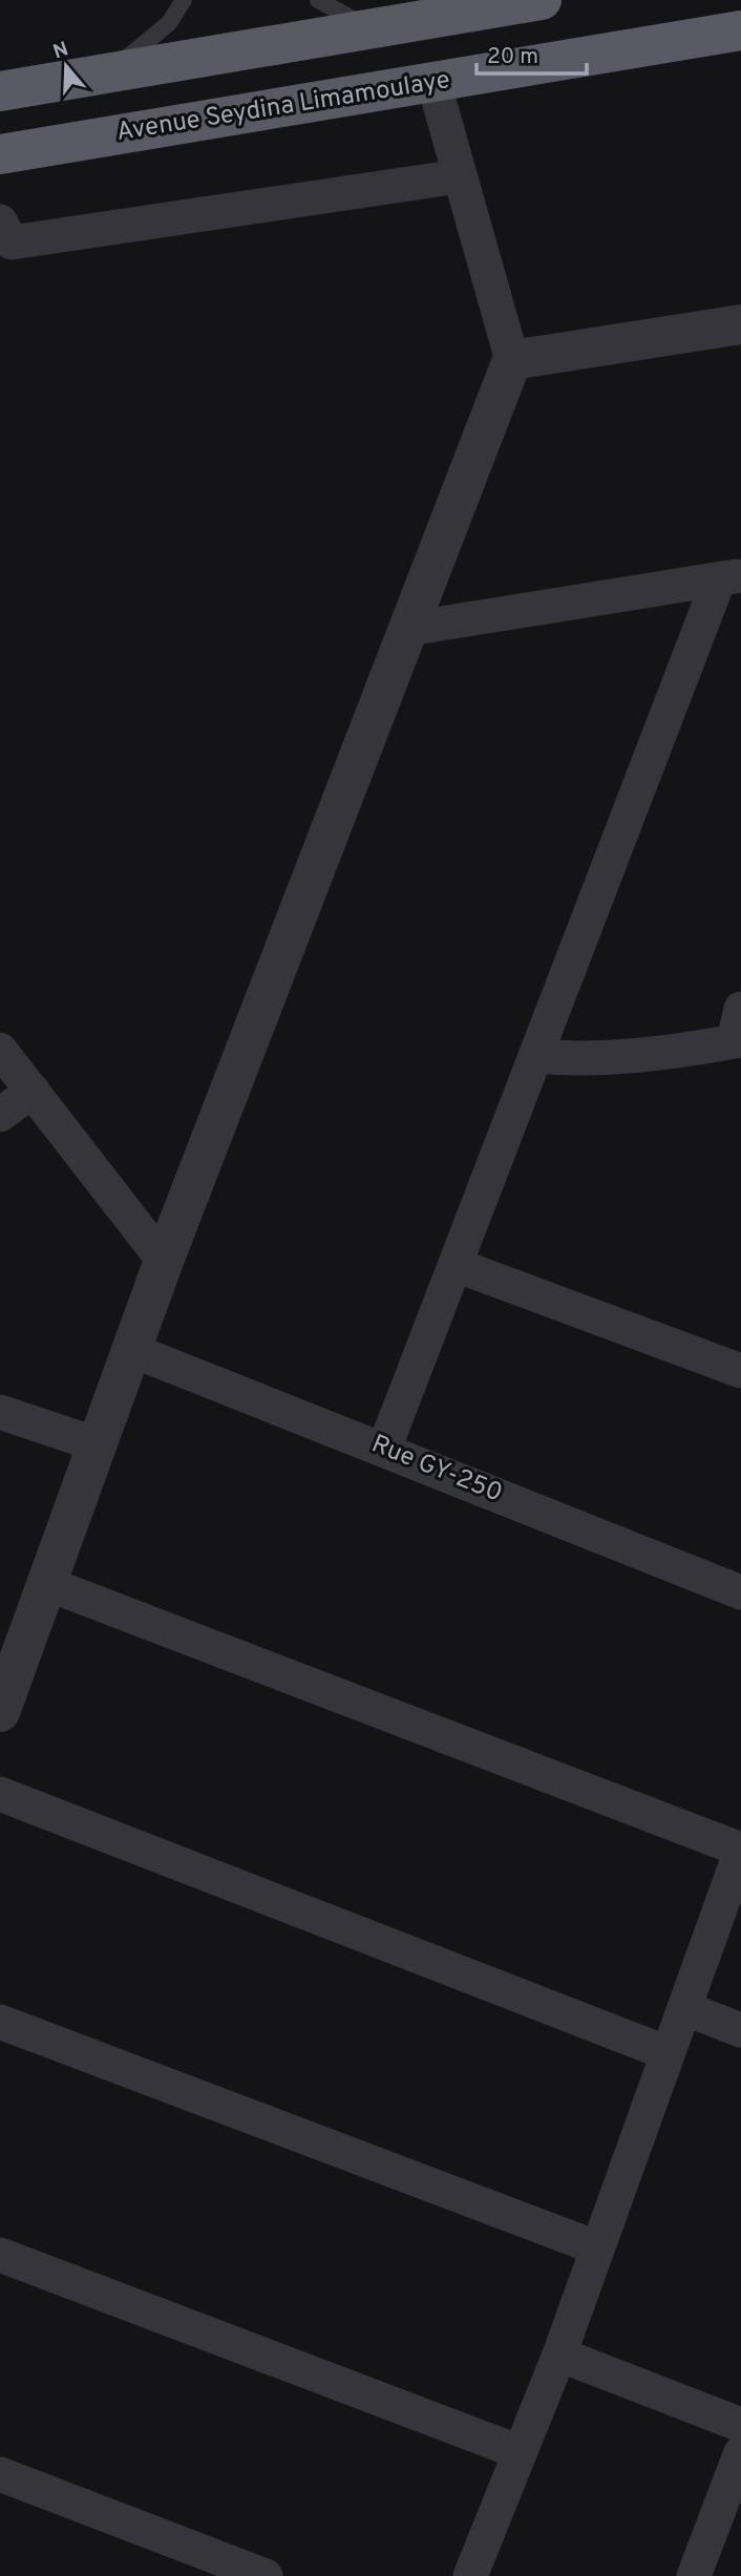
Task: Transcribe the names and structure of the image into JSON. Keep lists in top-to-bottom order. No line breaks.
{"streets":{"highway":["Avenue Seydina Limamoulaye"],"street":["Rue GY-250"]},"scale_bar":"20 m","north":"top"}
